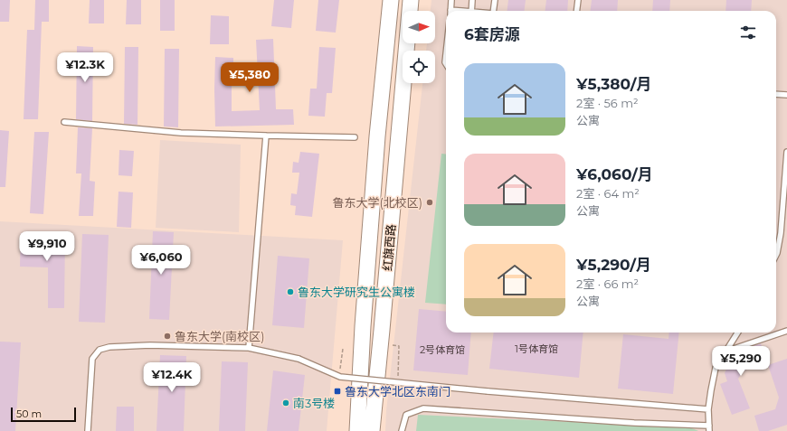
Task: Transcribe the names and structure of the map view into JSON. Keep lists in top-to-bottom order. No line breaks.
{"streets":{"main road":["红旗西路"]},"places":{"other":["鲁东大学(北校区)","鲁东大学研究生公寓楼","鲁东大学(南校区)","南3号楼"],"transit":["鲁东大学北区东南门"]},"house_numbers":["1号体育馆","2号体育馆"],"scale_bar":"50 m","north":"right","page":{"heading":"6套房源","price":["¥12.3K","¥5,380","¥9,910","¥6,060","¥5,290","¥12.4K"],"list":[{"name":"¥5,380/月","note":"2室 · 56 m² · 公寓"},{"name":"¥6,060/月","note":"2室 · 64 m² · 公寓"},{"name":"¥5,290/月","note":"2室 · 66 m² · 公寓"}],"scale":"50 m"}}
